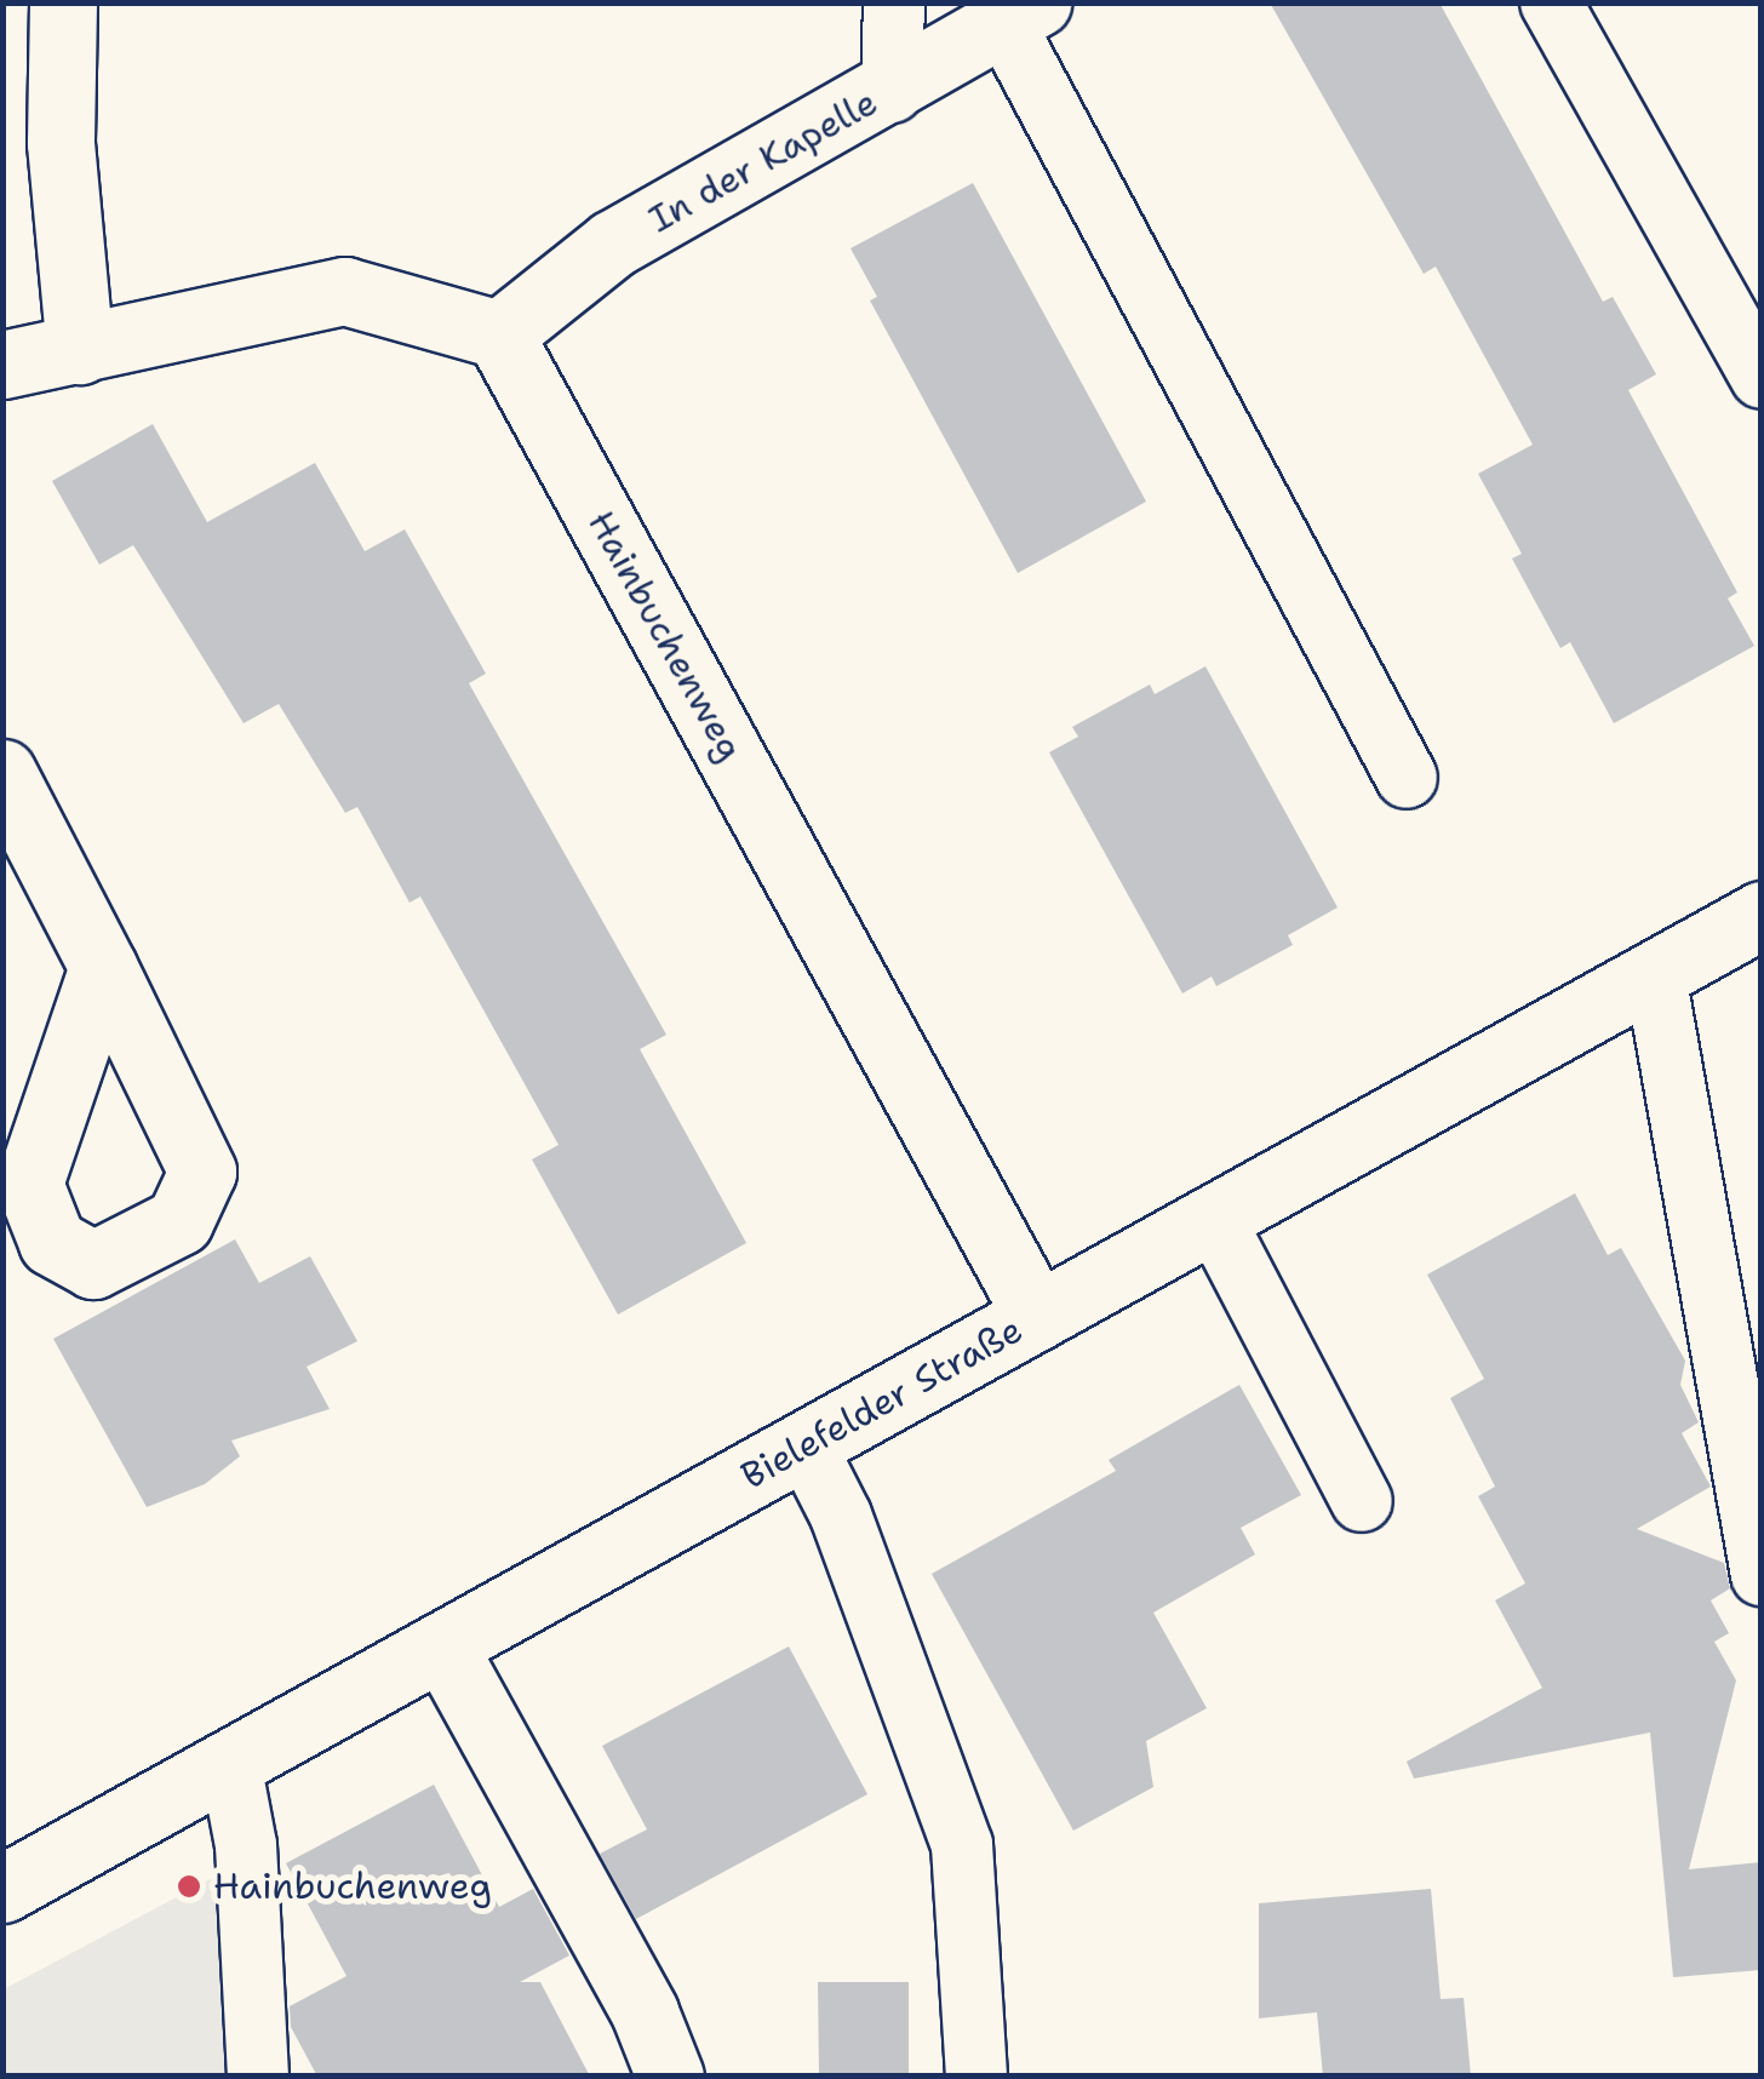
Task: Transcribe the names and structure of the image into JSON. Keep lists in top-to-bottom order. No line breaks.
{"streets":{"street":["In der Kapelle","Hainbuchenweg","Bielefelder Straße"]},"crossings":[["In der Kapelle","Hainbuchenweg"],["Hainbuchenweg","Bielefelder Straße"]],"places":["Hainbuchenweg"]}
